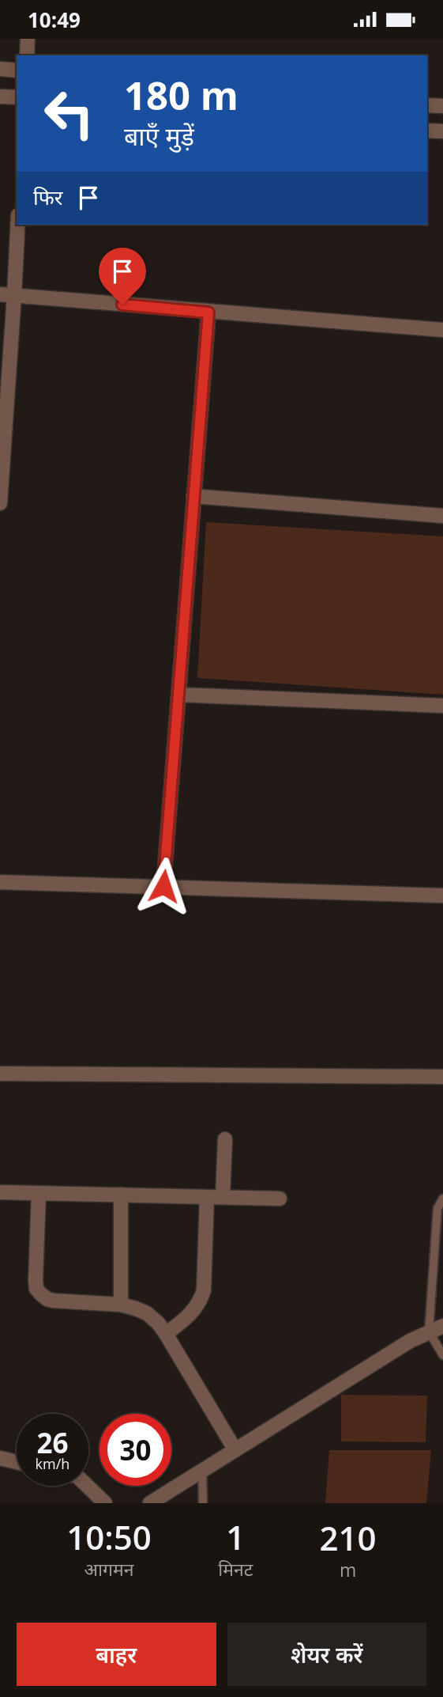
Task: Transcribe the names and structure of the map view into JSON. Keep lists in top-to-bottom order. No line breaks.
{"page":{"status":"10:49","turn":["180 m","बाएँ मुड़ें"],"then":"फिर","speed":"26 km/h","limit":"30","eta":["10:50","आगमन","1","मिनट","210","m"],"buttons":["बाहर","शेयर करें"]}}
